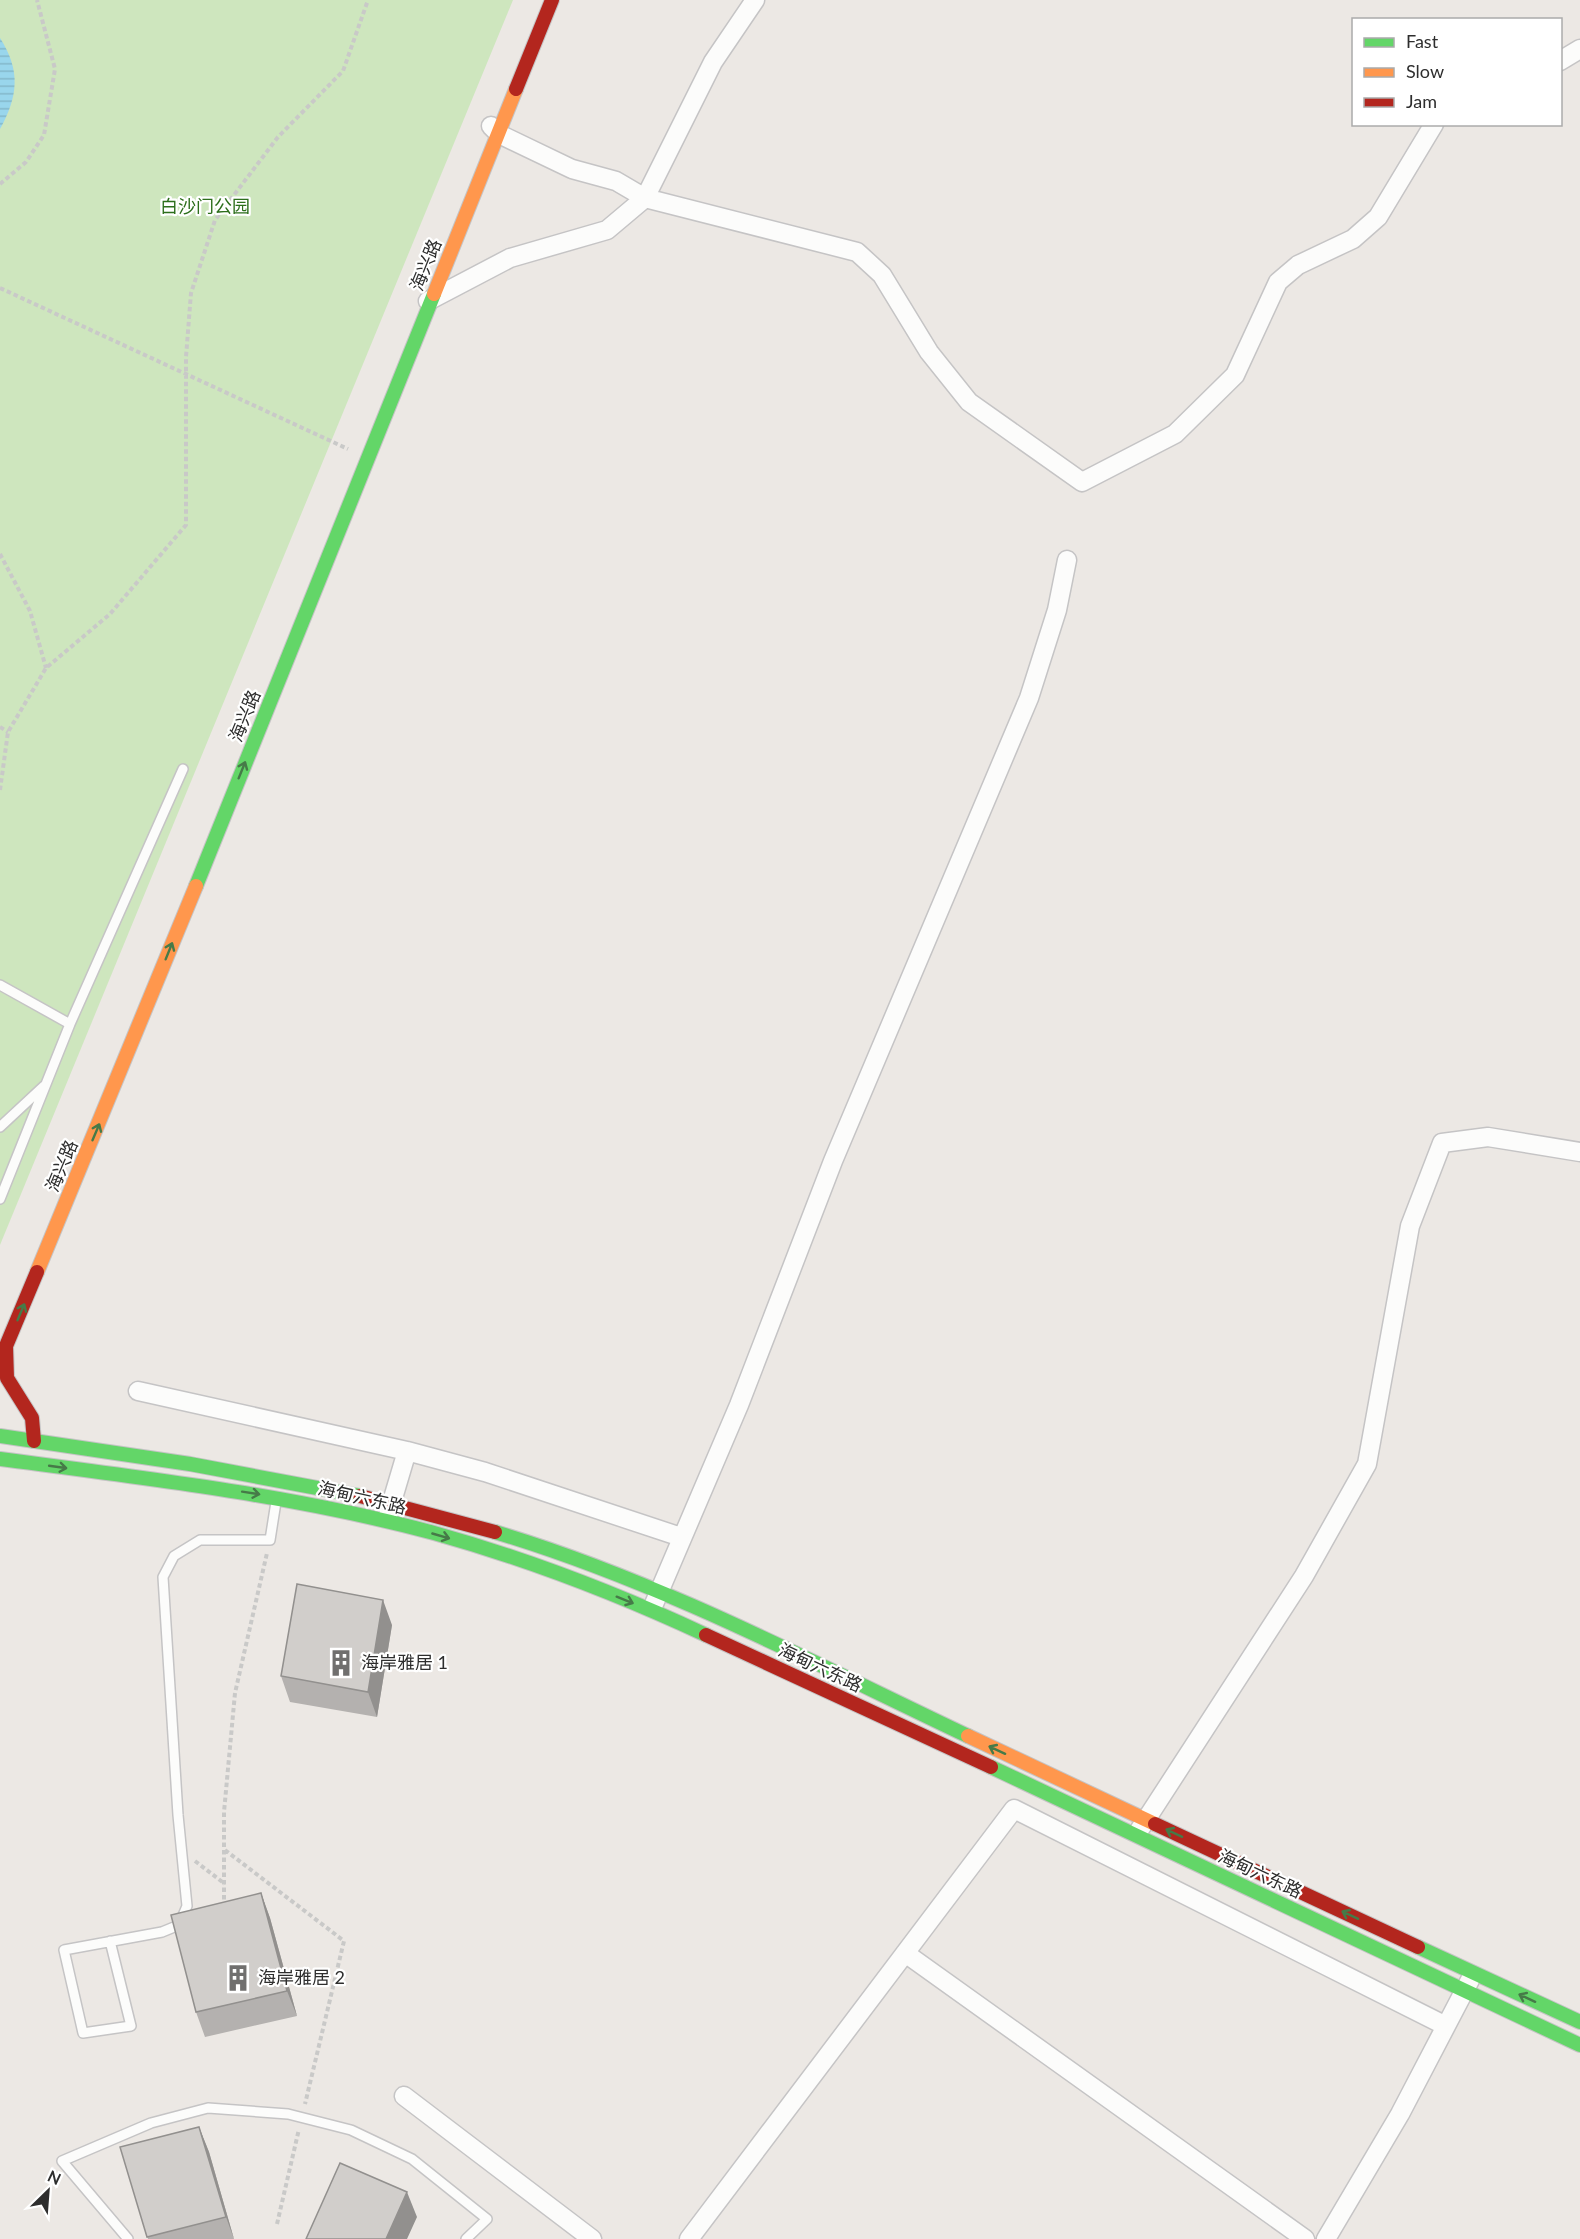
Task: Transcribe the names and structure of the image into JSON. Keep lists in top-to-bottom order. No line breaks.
{"streets":{"main road":["海兴路","海甸六东路"]},"crossings":[["海兴路","海甸六东路"]],"parks":["白沙门公园"],"places":{"building":["海岸雅居 1","海岸雅居 2"]},"legend":["Fast","Slow","Jam"],"north":"top right"}
